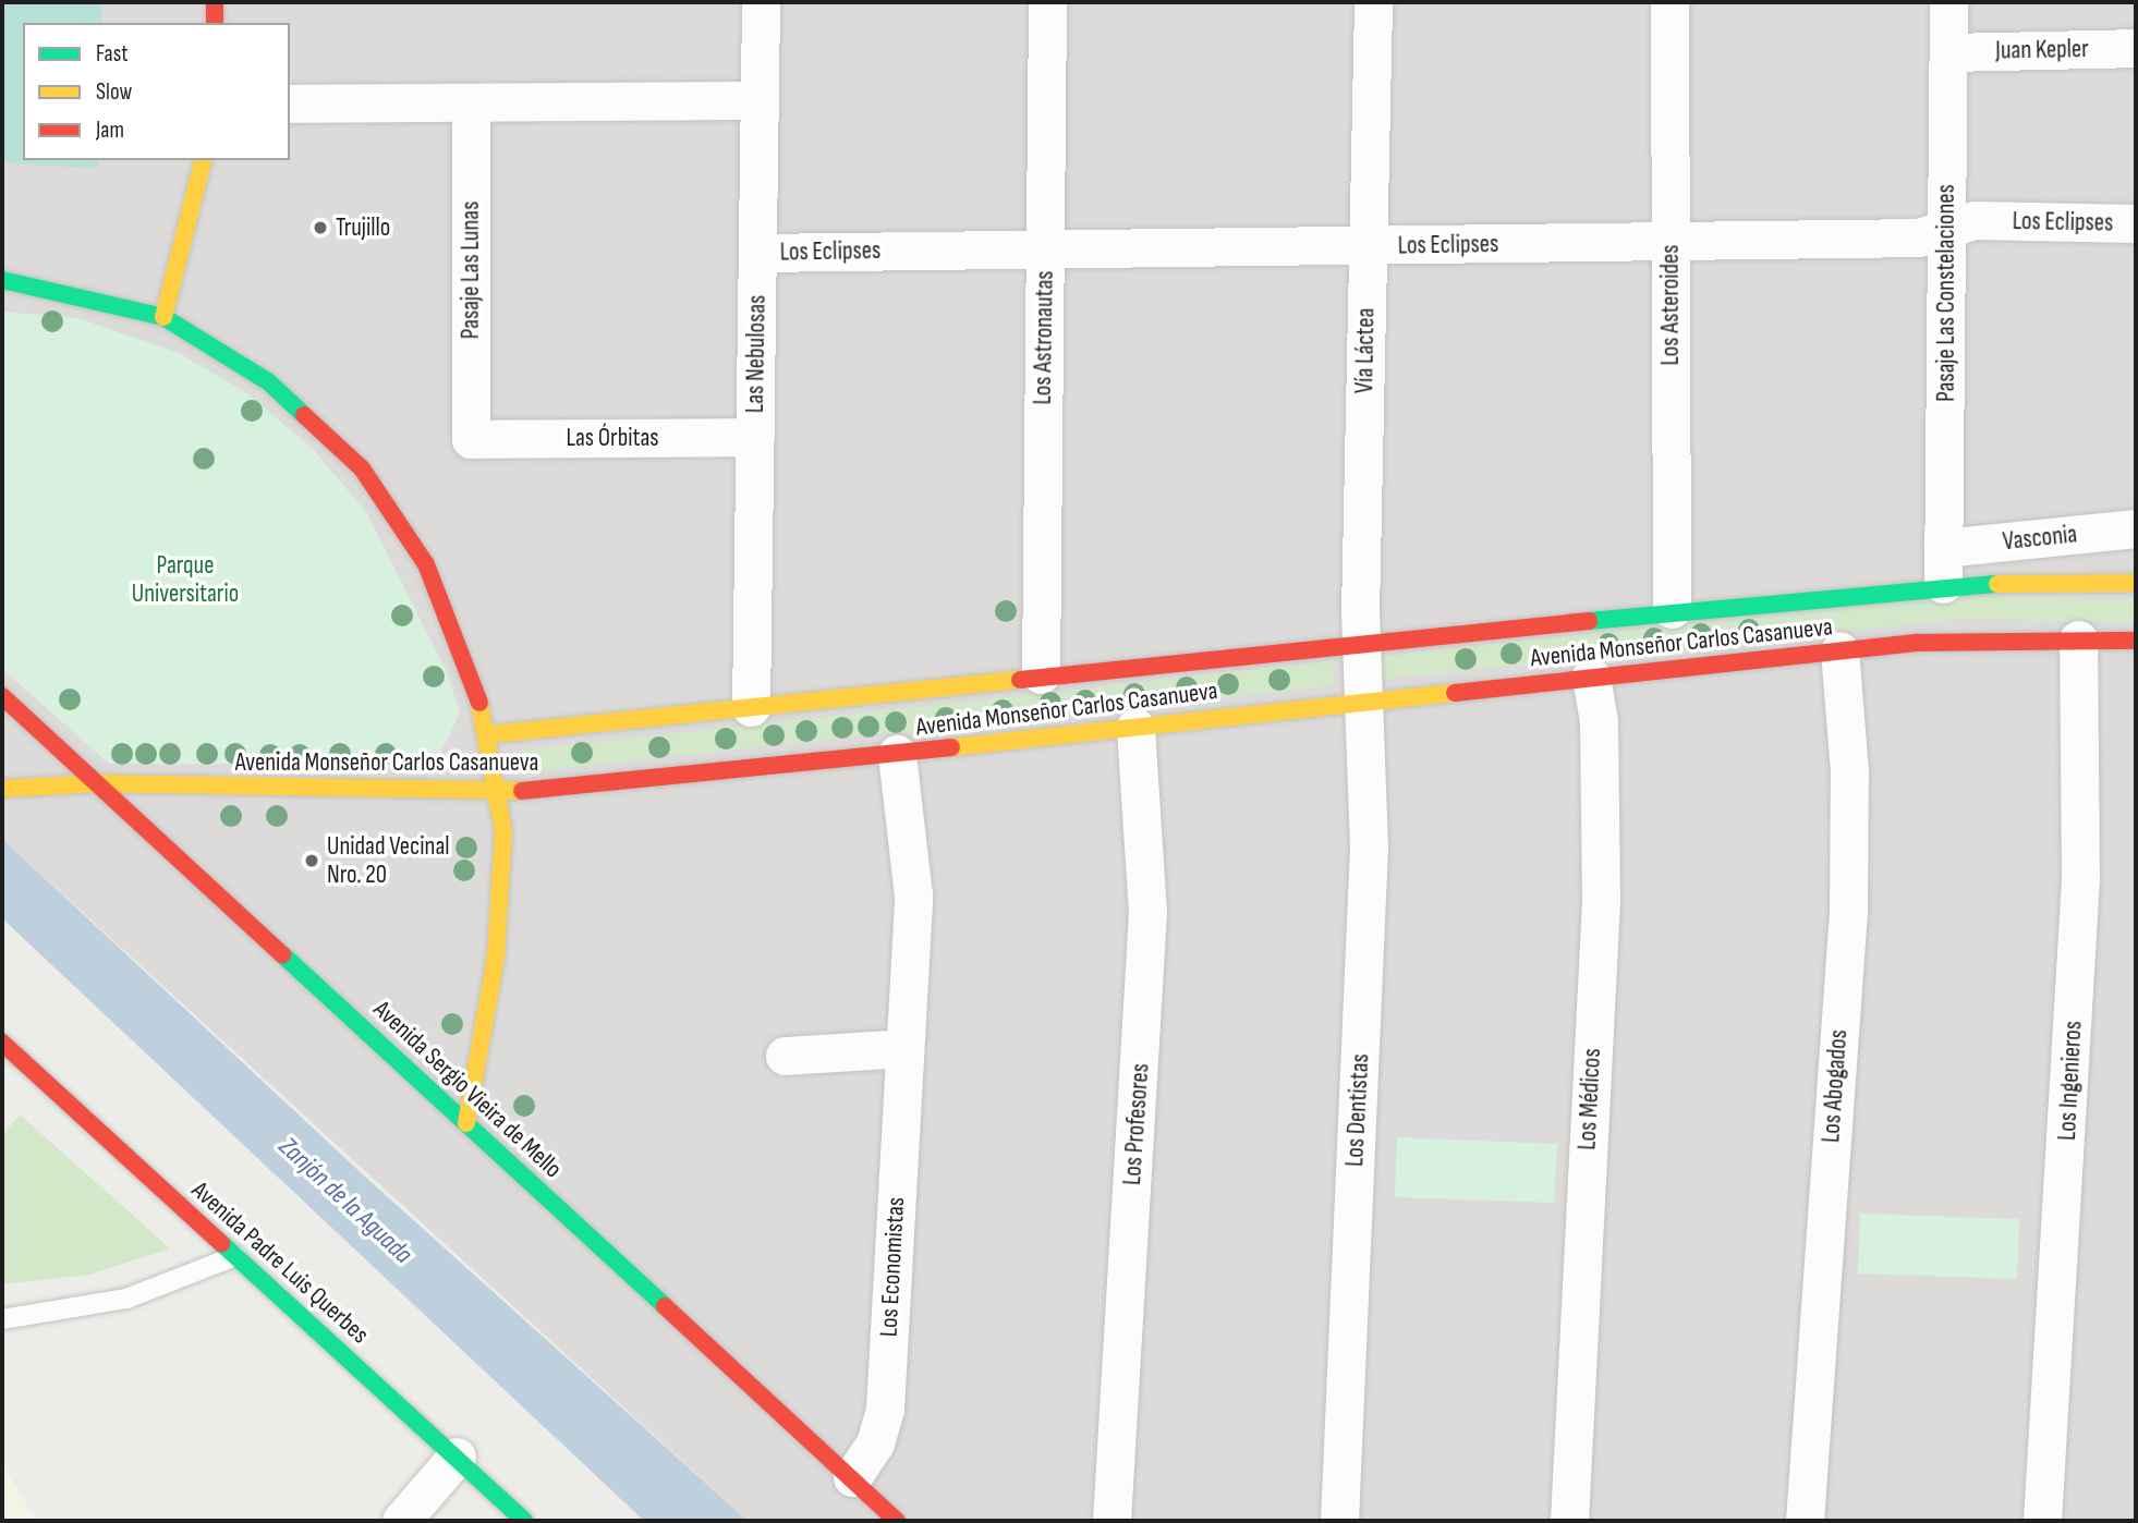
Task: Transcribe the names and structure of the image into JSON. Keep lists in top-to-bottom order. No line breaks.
{"streets":{"main road":["Avenida Monseñor Carlos Casanueva","Avenida Sergio Vieira de Mello","Avenida Padre Luis Querbes"],"street":["Juan Kepler","Los Eclipses","Pasaje Las Lunas","Pasaje Las Constelaciones","Los Asteroides","Los Astronautas","Vía Láctea","Las Nebulosas","Las Órbitas","Vasconia","Los Ingenieros","Los Abogados","Los Médicos","Los Dentistas","Los Profesores","Los Economistas"]},"crossings":[["Juan Kepler","Pasaje Las Constelaciones"],["Los Eclipses","Pasaje Las Constelaciones"],["Los Eclipses","Los Asteroides"],["Los Eclipses","Los Astronautas"],["Los Eclipses","Vía Láctea"],["Los Eclipses","Las Nebulosas"],["Pasaje Las Lunas","Las Órbitas"],["Pasaje Las Constelaciones","Vasconia"],["Pasaje Las Constelaciones","Avenida Monseñor Carlos Casanueva"],["Los Asteroides","Avenida Monseñor Carlos Casanueva"],["Los Astronautas","Avenida Monseñor Carlos Casanueva"],["Vía Láctea","Avenida Monseñor Carlos Casanueva"],["Vía Láctea","Los Dentistas"],["Las Nebulosas","Las Órbitas"],["Las Nebulosas","Avenida Monseñor Carlos Casanueva"],["Vasconia","Avenida Monseñor Carlos Casanueva"],["Avenida Monseñor Carlos Casanueva","Los Ingenieros"],["Avenida Monseñor Carlos Casanueva","Los Abogados"],["Avenida Monseñor Carlos Casanueva","Avenida Sergio Vieira de Mello"],["Avenida Monseñor Carlos Casanueva","Los Médicos"],["Avenida Monseñor Carlos Casanueva","Los Dentistas"],["Avenida Monseñor Carlos Casanueva","Los Profesores"],["Avenida Monseñor Carlos Casanueva","Los Economistas"],["Avenida Sergio Vieira de Mello","Los Economistas"]],"water":["Zanjón de la Aguada"],"parks":["Parque Universitario"],"places":["Trujillo","Unidad Vecinal Nro. 20"],"legend":["Fast","Slow","Jam"]}
